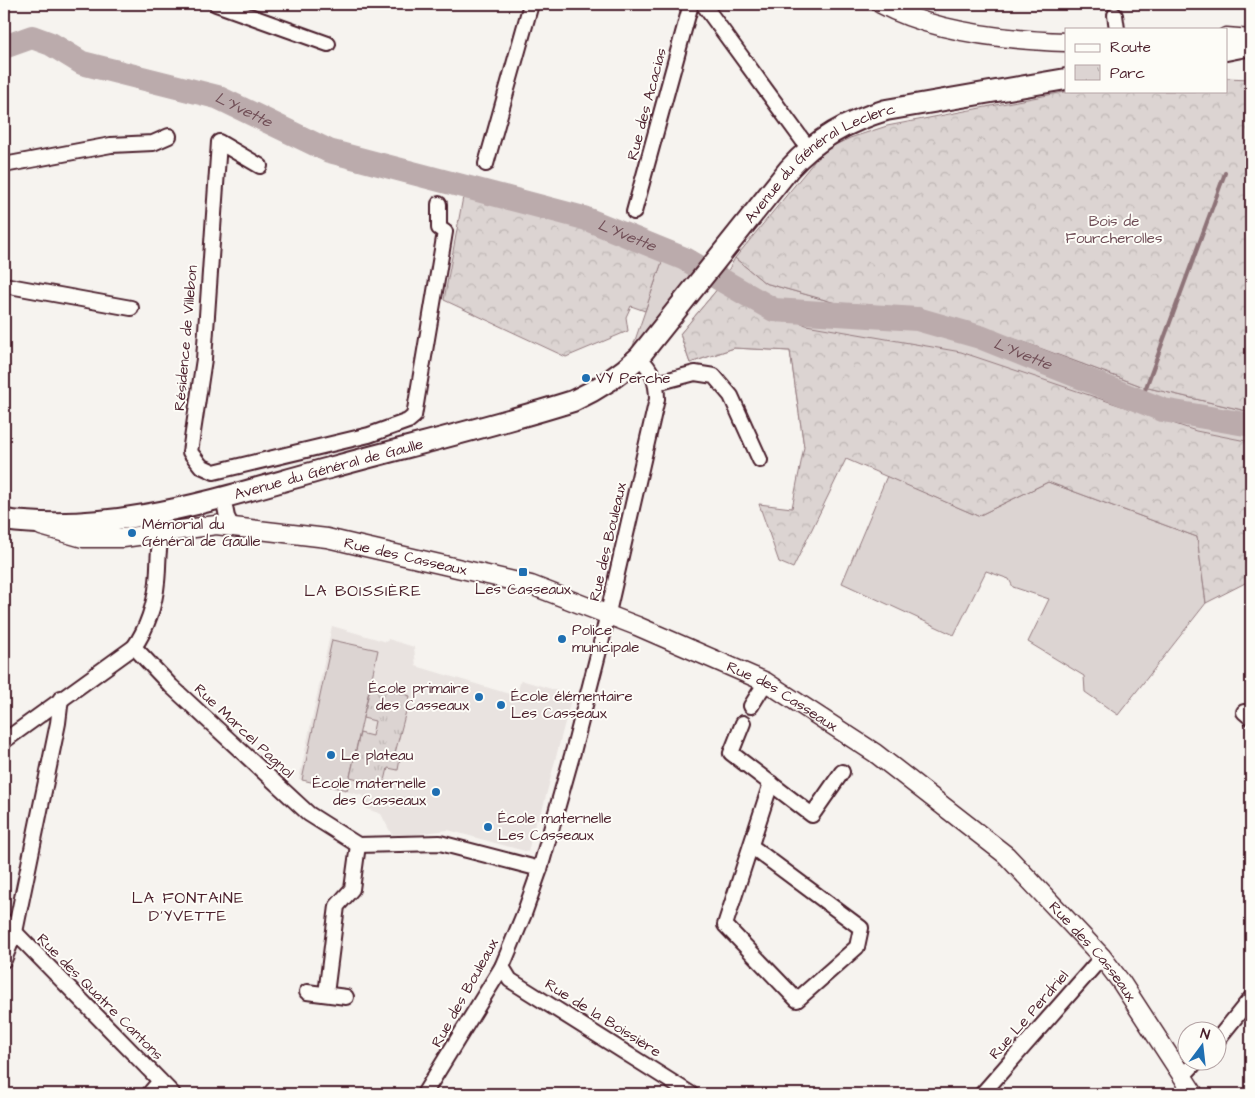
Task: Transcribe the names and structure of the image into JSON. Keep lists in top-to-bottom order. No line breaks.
{"streets":{"main road":["Avenue du Général Leclerc","Avenue du Général de Gaulle"],"street":["Rue des Acacias","Résidence de Villebon","Rue des Bouleaux","Rue des Casseaux","Rue Marcel Pagnol","Rue des Quatre Cantons","Rue Le Perdriel","Rue de la Boissière"]},"crossings":[["Avenue du Général Leclerc","Avenue du Général de Gaulle"],["Avenue du Général de Gaulle","Rue des Casseaux"],["Rue des Bouleaux","Rue des Casseaux"],["Rue des Bouleaux","Rue de la Boissière"],["Rue des Casseaux","Rue Le Perdriel"]],"districts":["LA BOISSIÈRE","LA FONTAINE D'YVETTE"],"water":["L'Yvette"],"parks":["Bois de Fourcherolles"],"places":{"other":["VY Perche","Mémorial du Général de Gaulle","Police municipale","École primaire des Casseaux","École élémentaire Les Casseaux","Le plateau","École maternelle des Casseaux","École maternelle Les Casseaux"],"transit":["Les Casseaux"]},"legend":["Route","Parc"],"north":"top"}
